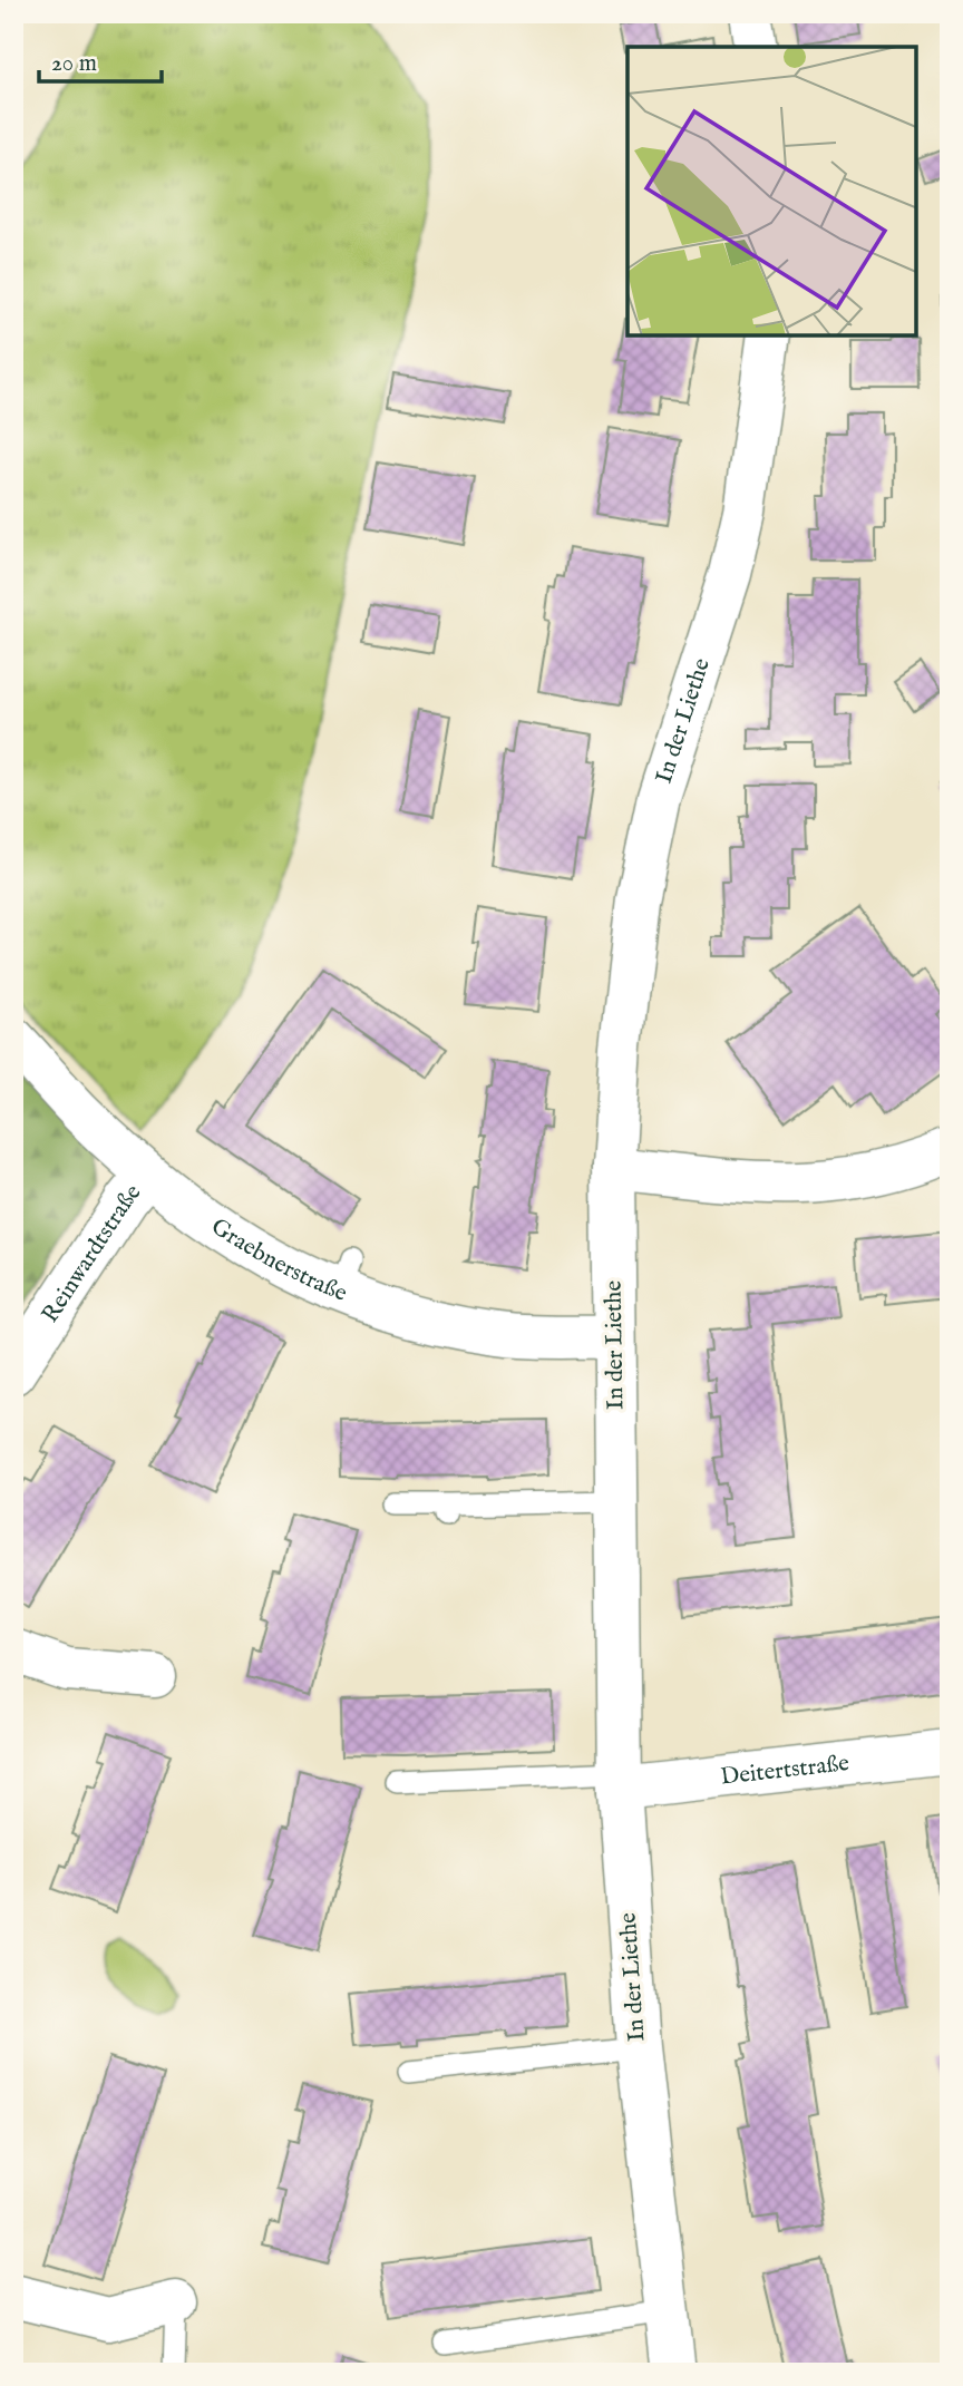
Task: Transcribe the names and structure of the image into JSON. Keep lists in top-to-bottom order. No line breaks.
{"streets":{"street":["In der Liethe","Reinwardtstraße","Graebnerstraße","Deitertstraße"]},"crossings":[["In der Liethe","Graebnerstraße"],["In der Liethe","Deitertstraße"],["Reinwardtstraße","Graebnerstraße"]],"scale_bar":"20 m"}
